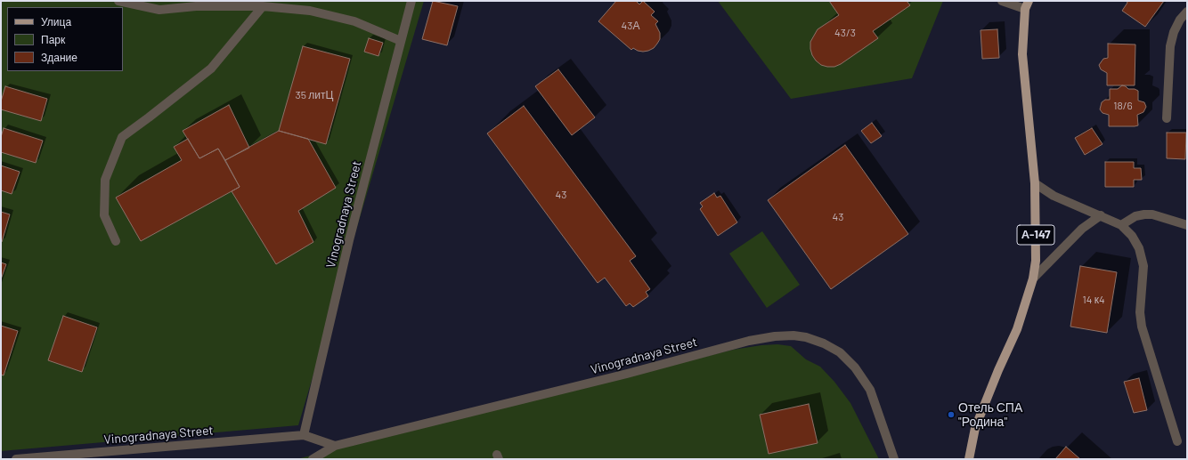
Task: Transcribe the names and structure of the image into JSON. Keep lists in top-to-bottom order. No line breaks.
{"streets":{"main road":["А-147"],"street":["Vinogradnaya Street"]},"places":["Отель СПА \"Родина\""],"house_numbers":["43А","43/3","35 литЦ","18/6","43","43","14 к4"],"legend":["Улица","Парк","Здание"]}
